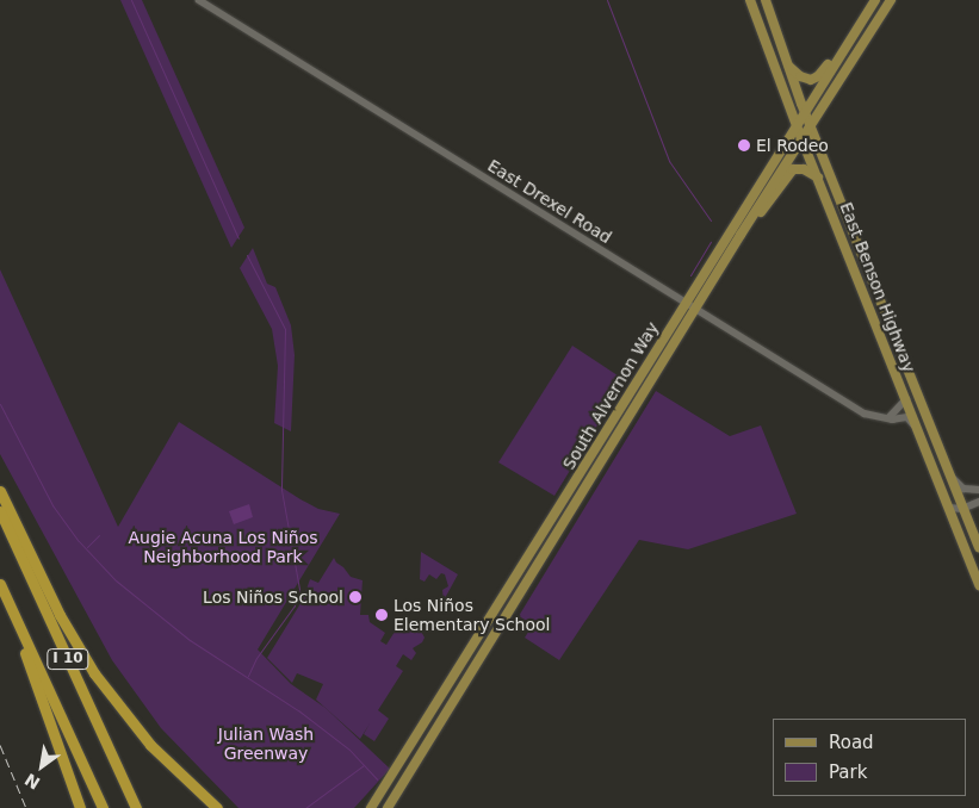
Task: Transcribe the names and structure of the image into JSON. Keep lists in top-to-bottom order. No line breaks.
{"streets":{"highway":["I 10"],"main road":["East Benson Highway","South Alvernon Way"],"street":["East Drexel Road"]},"crossings":[["East Drexel Road","East Benson Highway"],["East Drexel Road","South Alvernon Way"],["East Benson Highway","South Alvernon Way"]],"parks":["Augie Acuna Los Niños Neighborhood Park","Julian Wash Greenway"],"places":["El Rodeo","Los Niños School","Los Niños Elementary School"],"legend":["Road","Park"],"north":"bottom left"}
